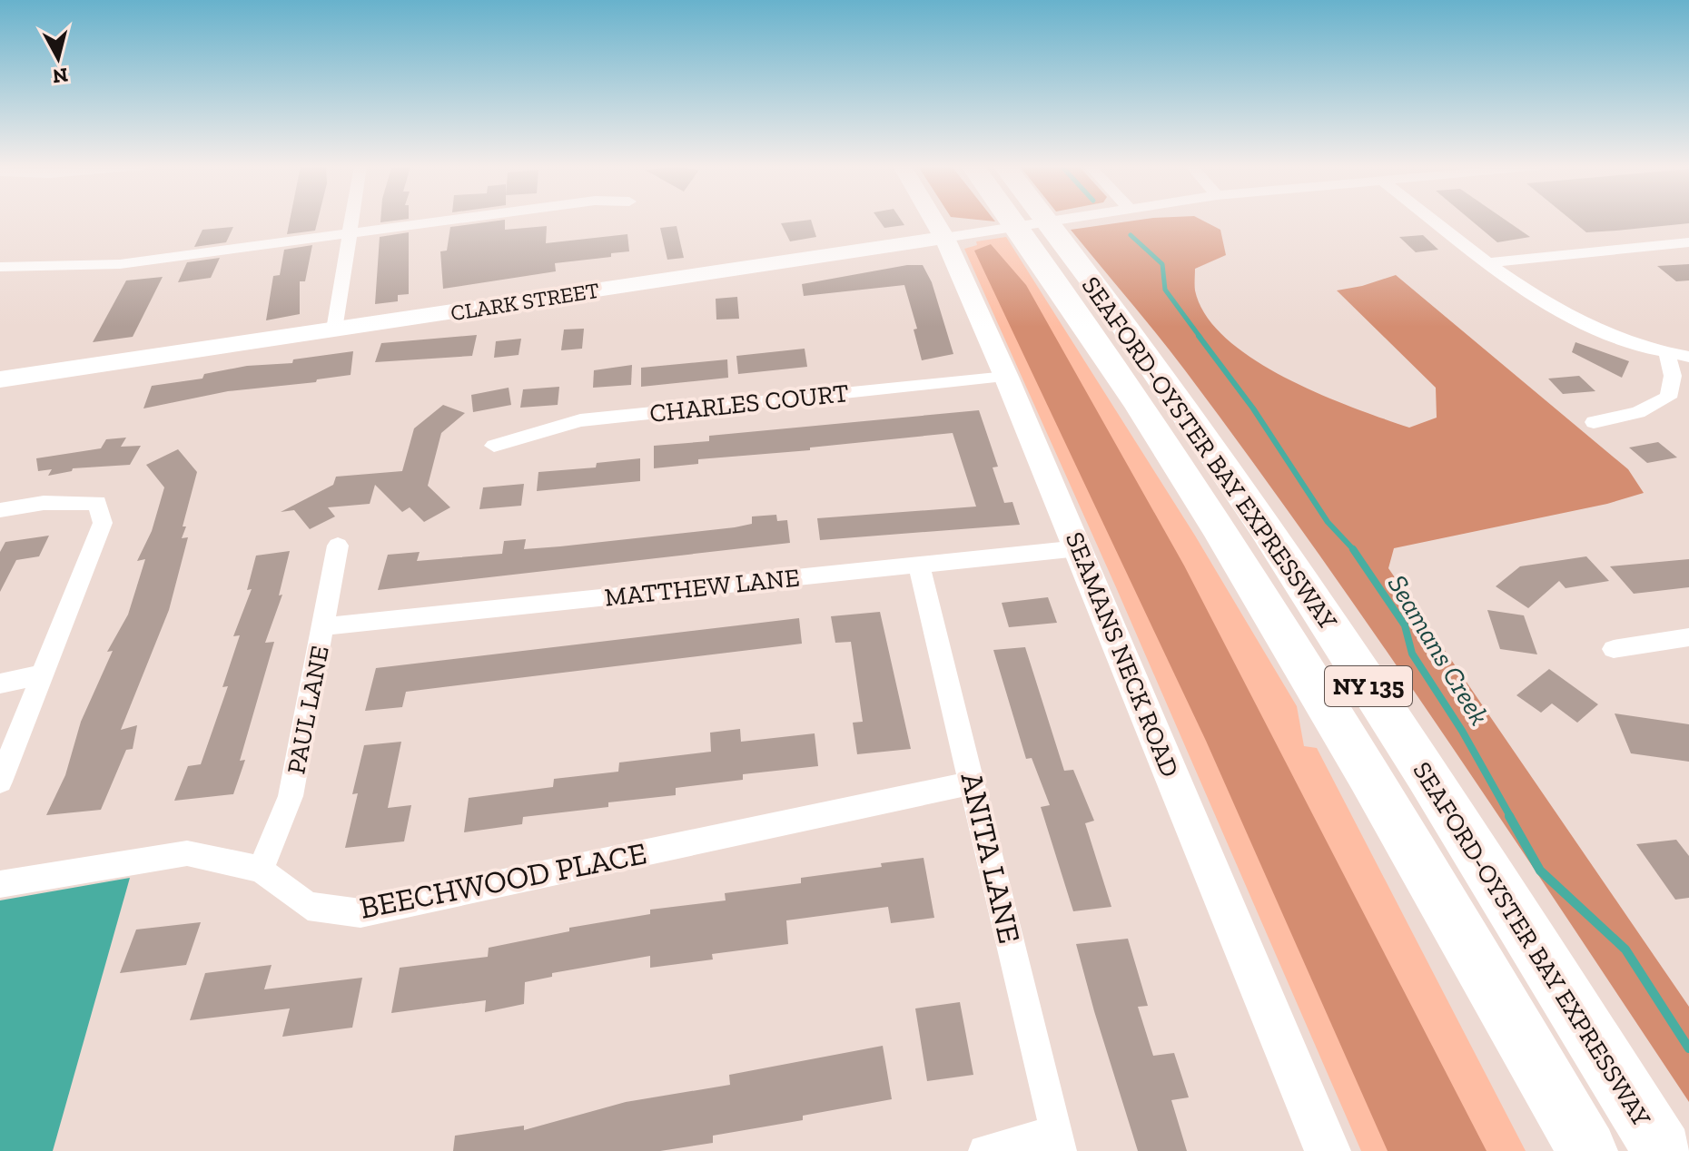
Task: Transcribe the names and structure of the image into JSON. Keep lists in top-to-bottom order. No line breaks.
{"streets":{"highway":["SEAFORD-OYSTER BAY EXPRESSWAY","NY 135"],"street":["CLARK STREET","CHARLES COURT","MATTHEW LANE","SEAMANS NECK ROAD","PAUL LANE","ANITA LANE","BEECHWOOD PLACE"]},"crossings":[["CLARK STREET","SEAFORD-OYSTER BAY EXPRESSWAY"],["CLARK STREET","SEAMANS NECK ROAD"],["CHARLES COURT","SEAMANS NECK ROAD"],["MATTHEW LANE","SEAMANS NECK ROAD"],["MATTHEW LANE","PAUL LANE"],["MATTHEW LANE","ANITA LANE"],["PAUL LANE","BEECHWOOD PLACE"],["ANITA LANE","BEECHWOOD PLACE"]],"water":["Seamans Creek"],"north":"bottom"}
